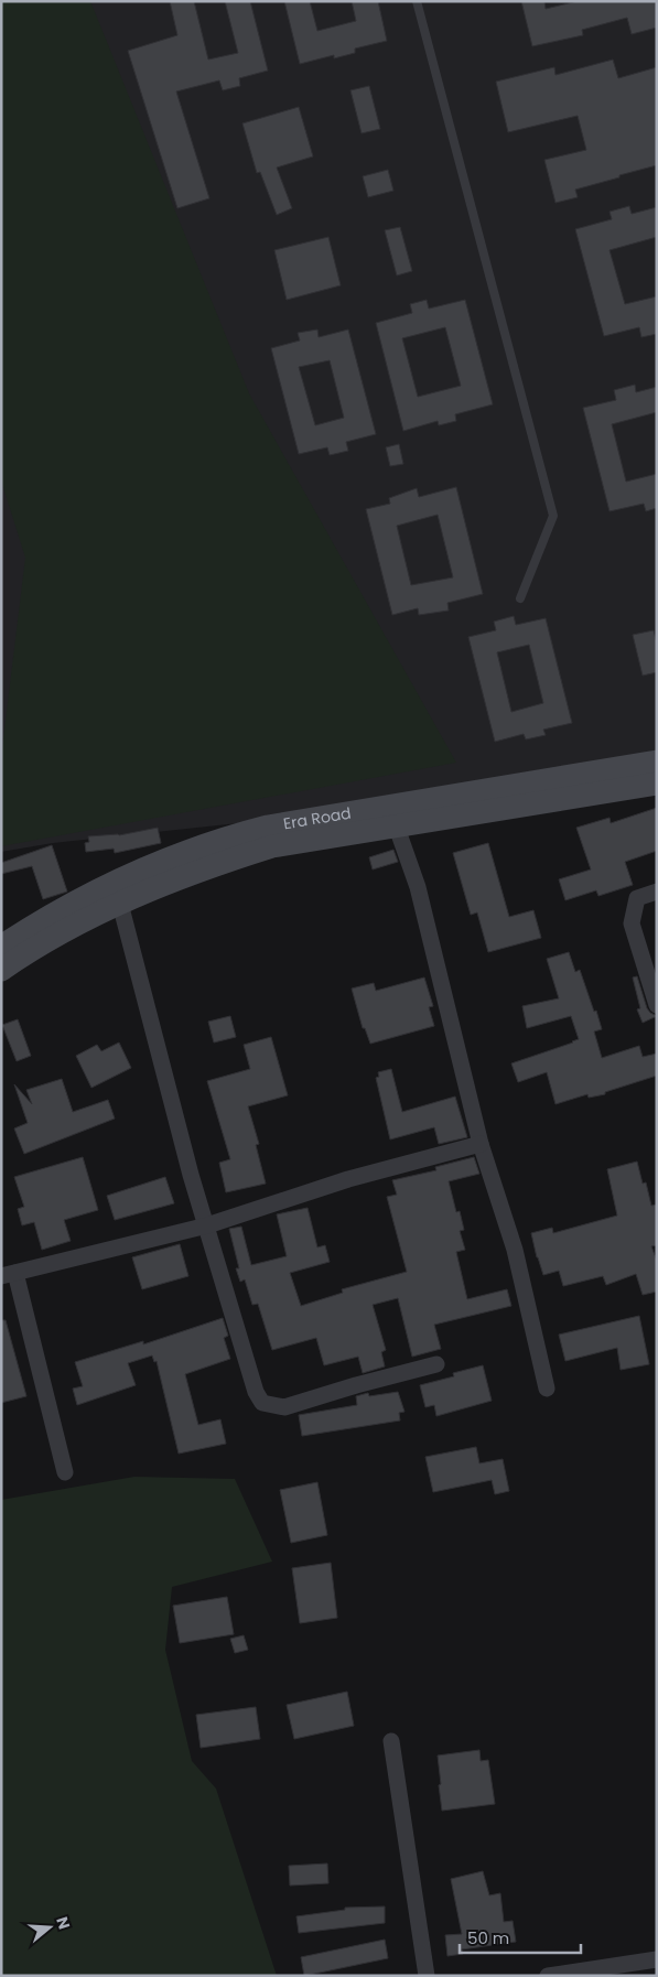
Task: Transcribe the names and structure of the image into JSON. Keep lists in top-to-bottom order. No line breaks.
{"streets":{"main road":["Era Road"]},"scale_bar":"50 m","north":"right"}
